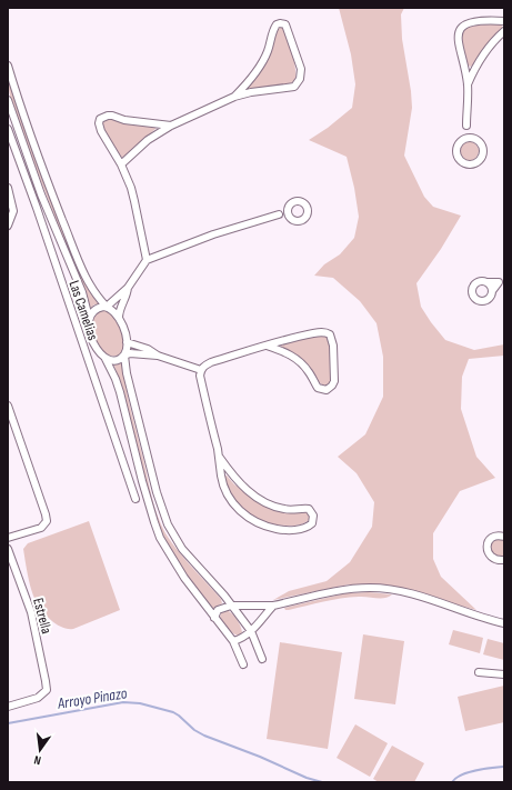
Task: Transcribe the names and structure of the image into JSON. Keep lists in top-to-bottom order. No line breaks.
{"streets":{"street":["Las Camelias","Estrella"]},"water":["Arroyo Pinazo"],"north":"bottom"}
